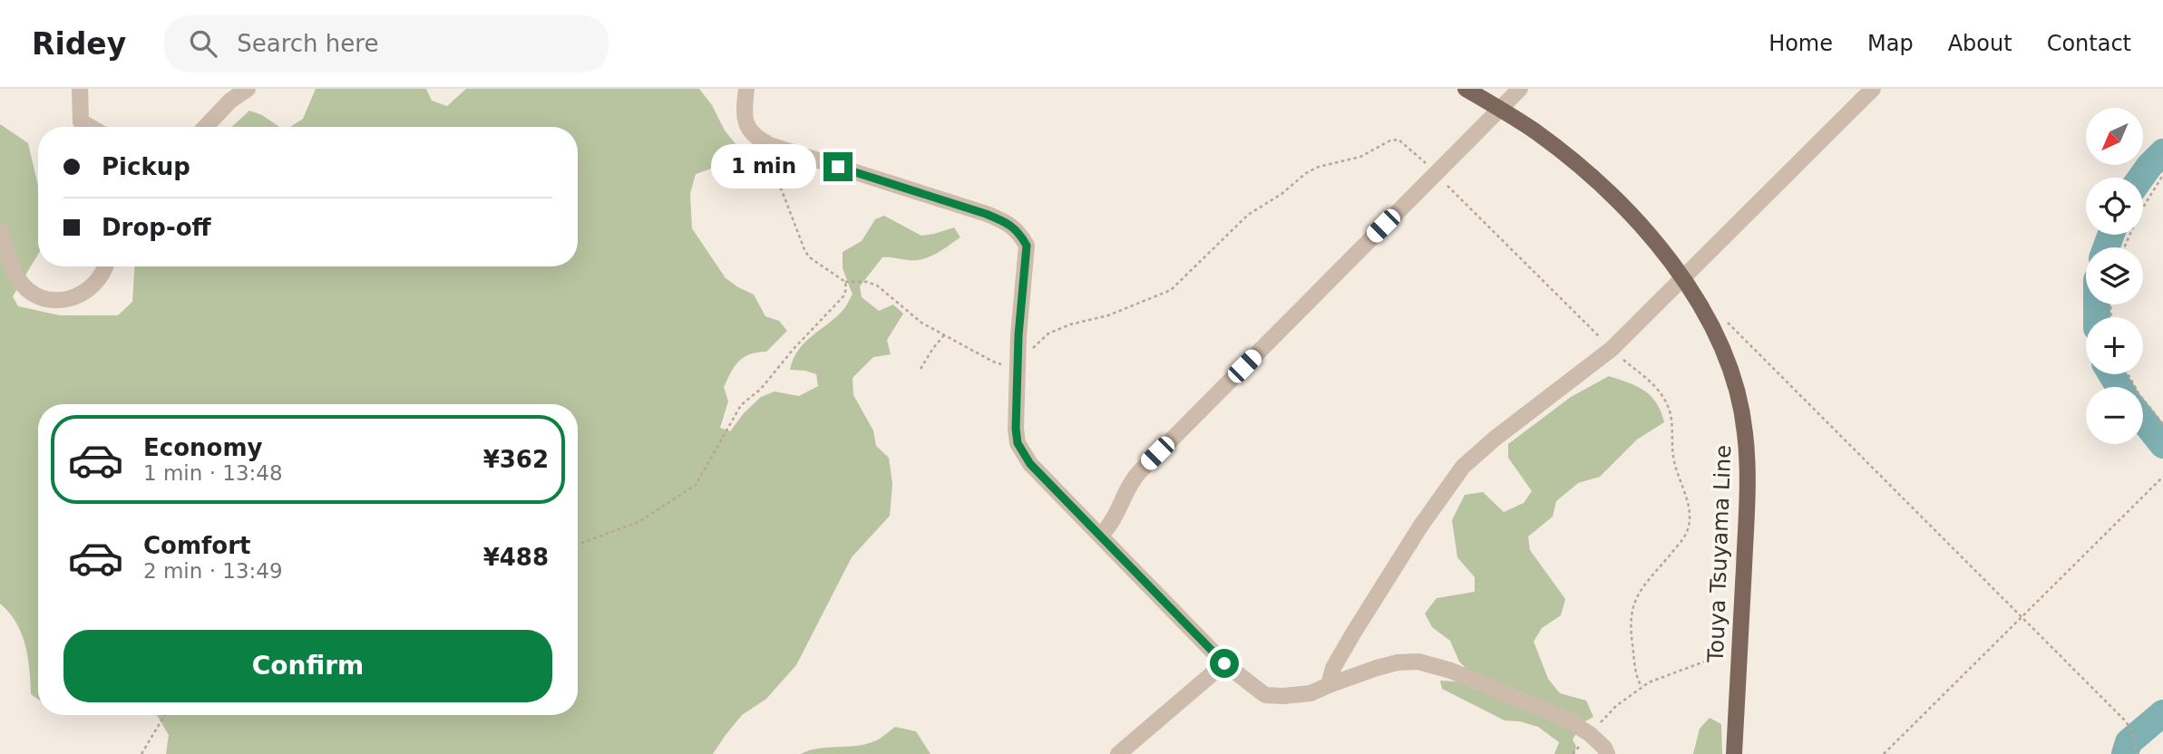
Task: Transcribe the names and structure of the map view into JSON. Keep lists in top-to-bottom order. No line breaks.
{"streets":{"main road":["Touya Tsuyama Line"]},"north":"bottom left","page":{"header":"Ridey","search":"Search here","nav":["Home","Map","About","Contact"],"map_buttons":["+","−"],"banner":["Pickup","Drop-off"],"bubble":"1 min","list":[{"name":"Economy","note":"1 min · 13:48","value":"¥362"},{"name":"Comfort","note":"2 min · 13:49","value":"¥488"}],"buttons":"Confirm"}}
